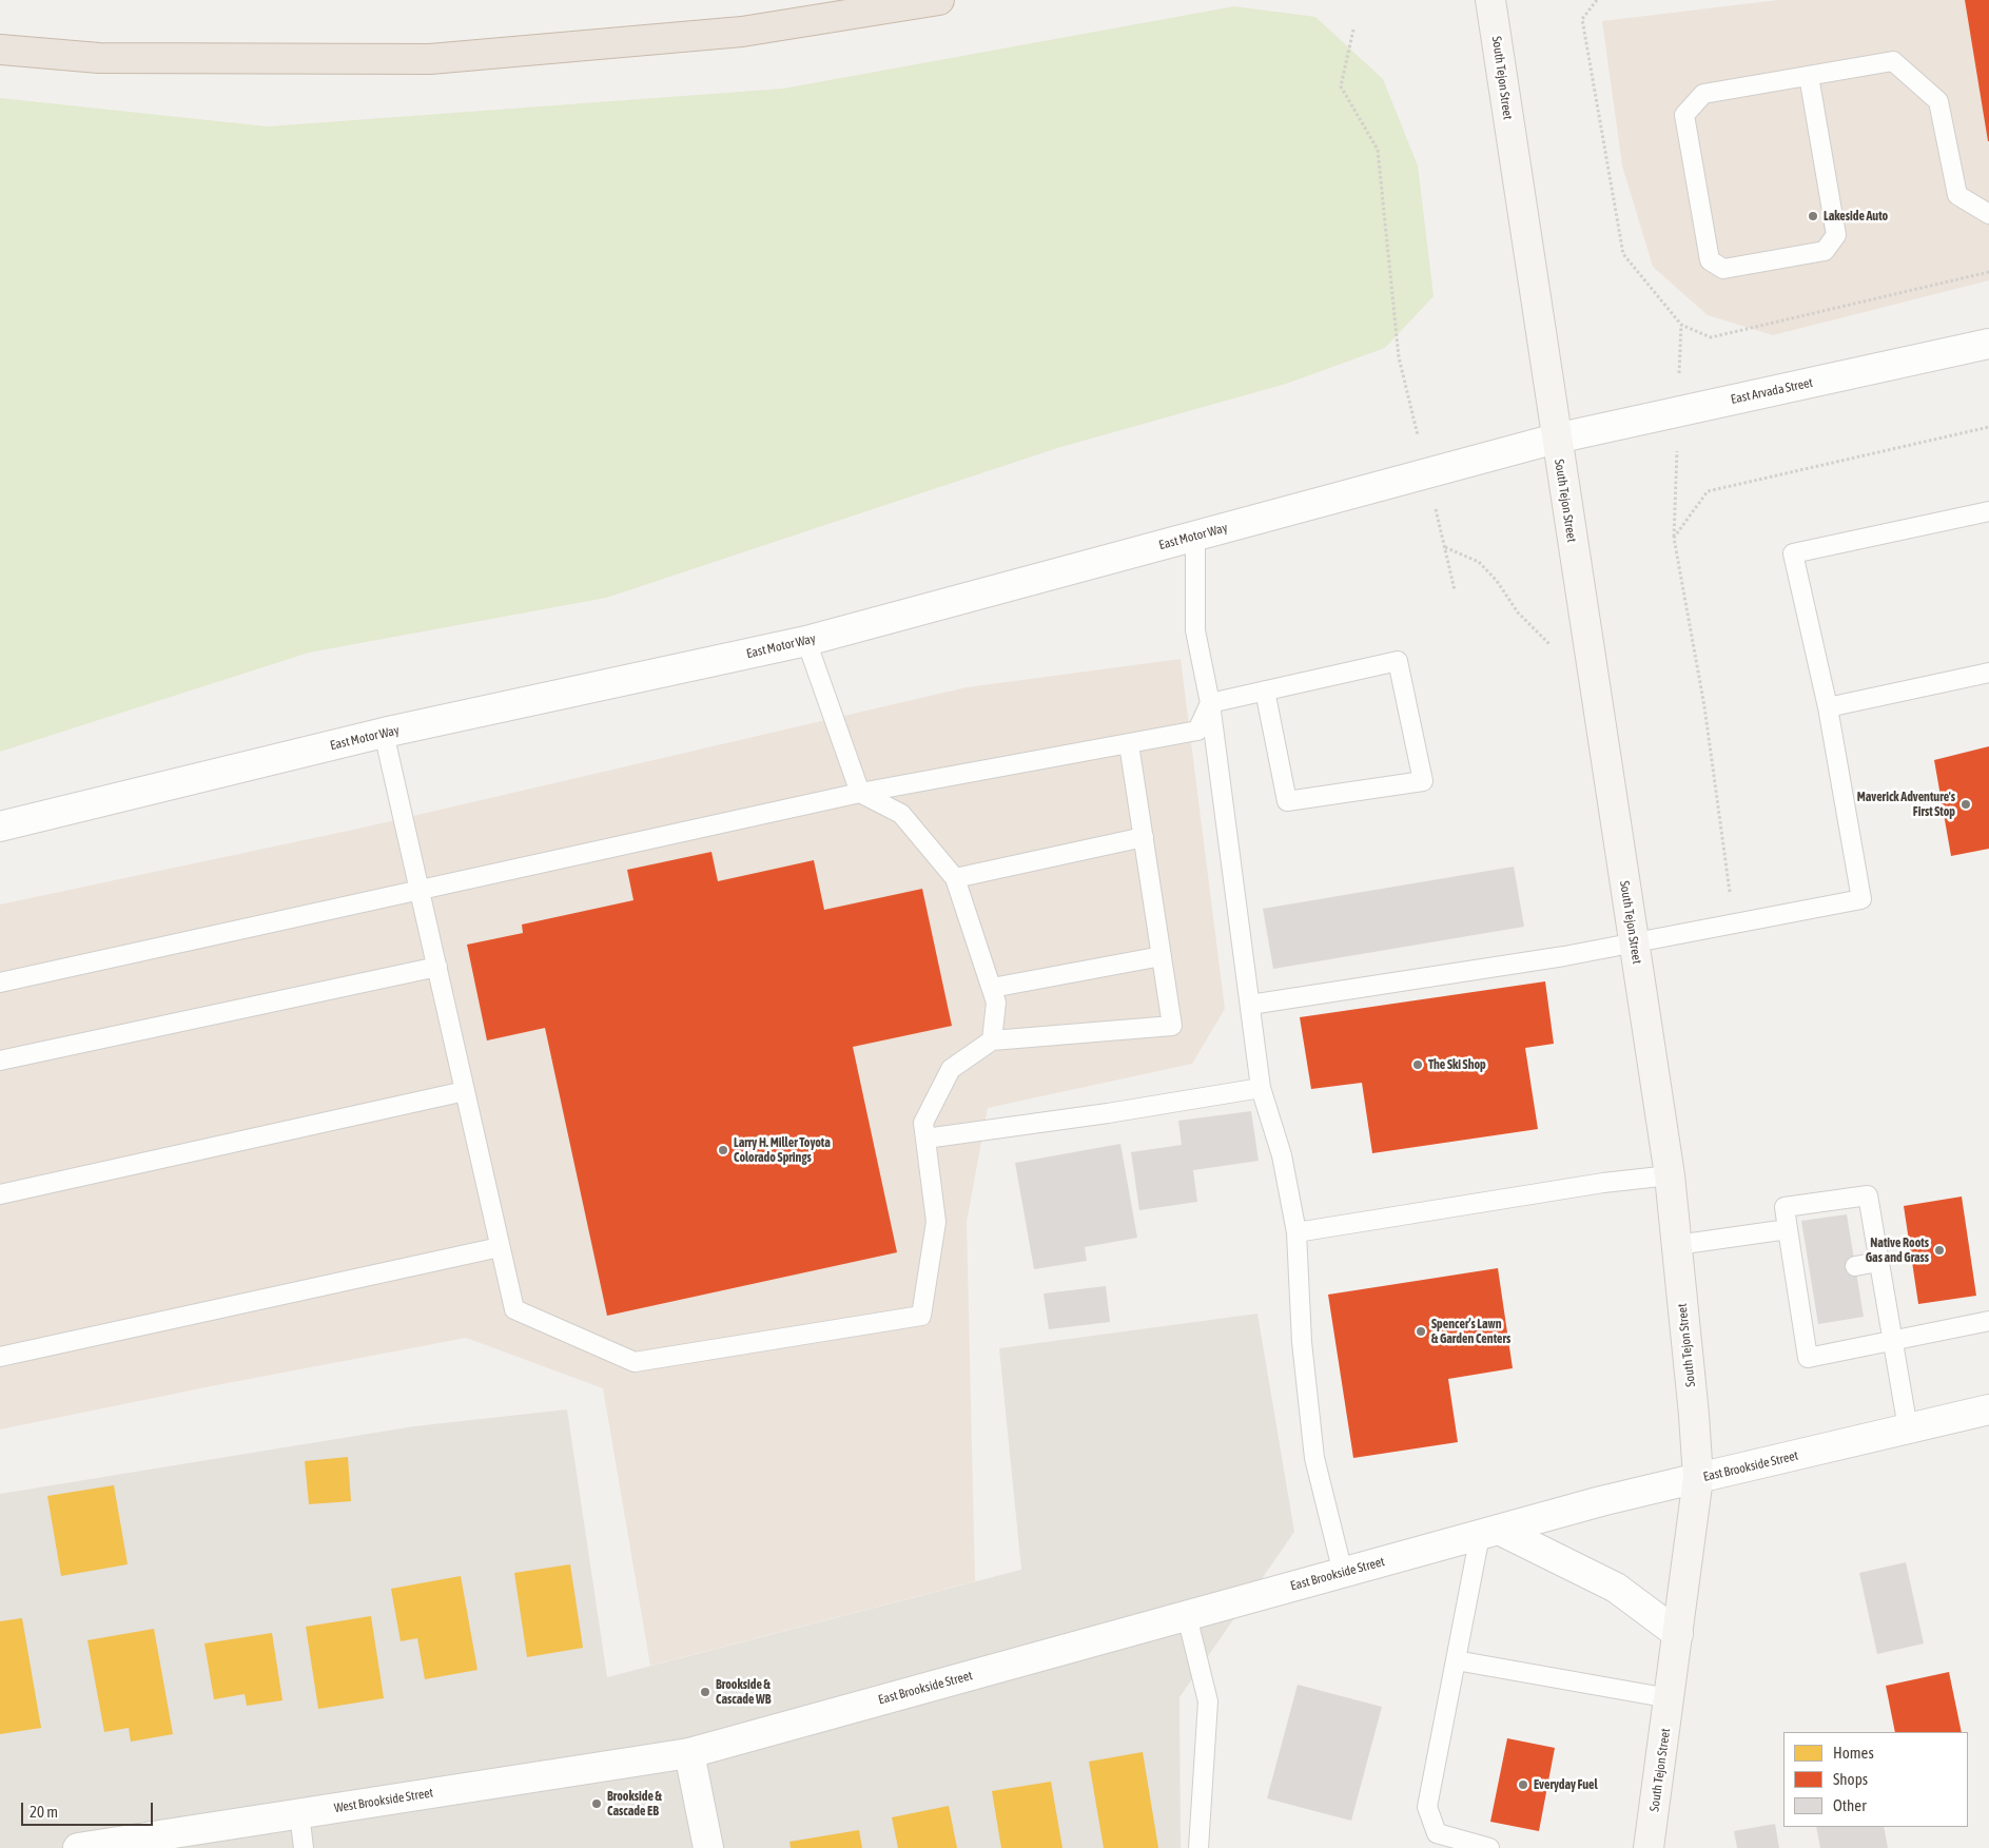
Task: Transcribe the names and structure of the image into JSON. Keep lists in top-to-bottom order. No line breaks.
{"streets":{"main road":["South Tejon Street"],"street":["East Arvada Street","East Motor Way","East Brookside Street","West Brookside Street"]},"crossings":[["South Tejon Street","East Arvada Street"],["South Tejon Street","East Motor Way"],["South Tejon Street","East Brookside Street"],["East Arvada Street","East Motor Way"],["East Brookside Street","West Brookside Street"]],"places":["Lakeside Auto","Maverick Adventure's First Stop","The Ski Shop","Larry H. Miller Toyota Colorado Springs","Native Roots Gas and Grass","Spencer’s Lawn & Garden Centers","Brookside & Cascade WB","Everyday Fuel","Brookside & Cascade EB"],"legend":["Homes","Shops","Other"],"scale_bar":"20 m"}
